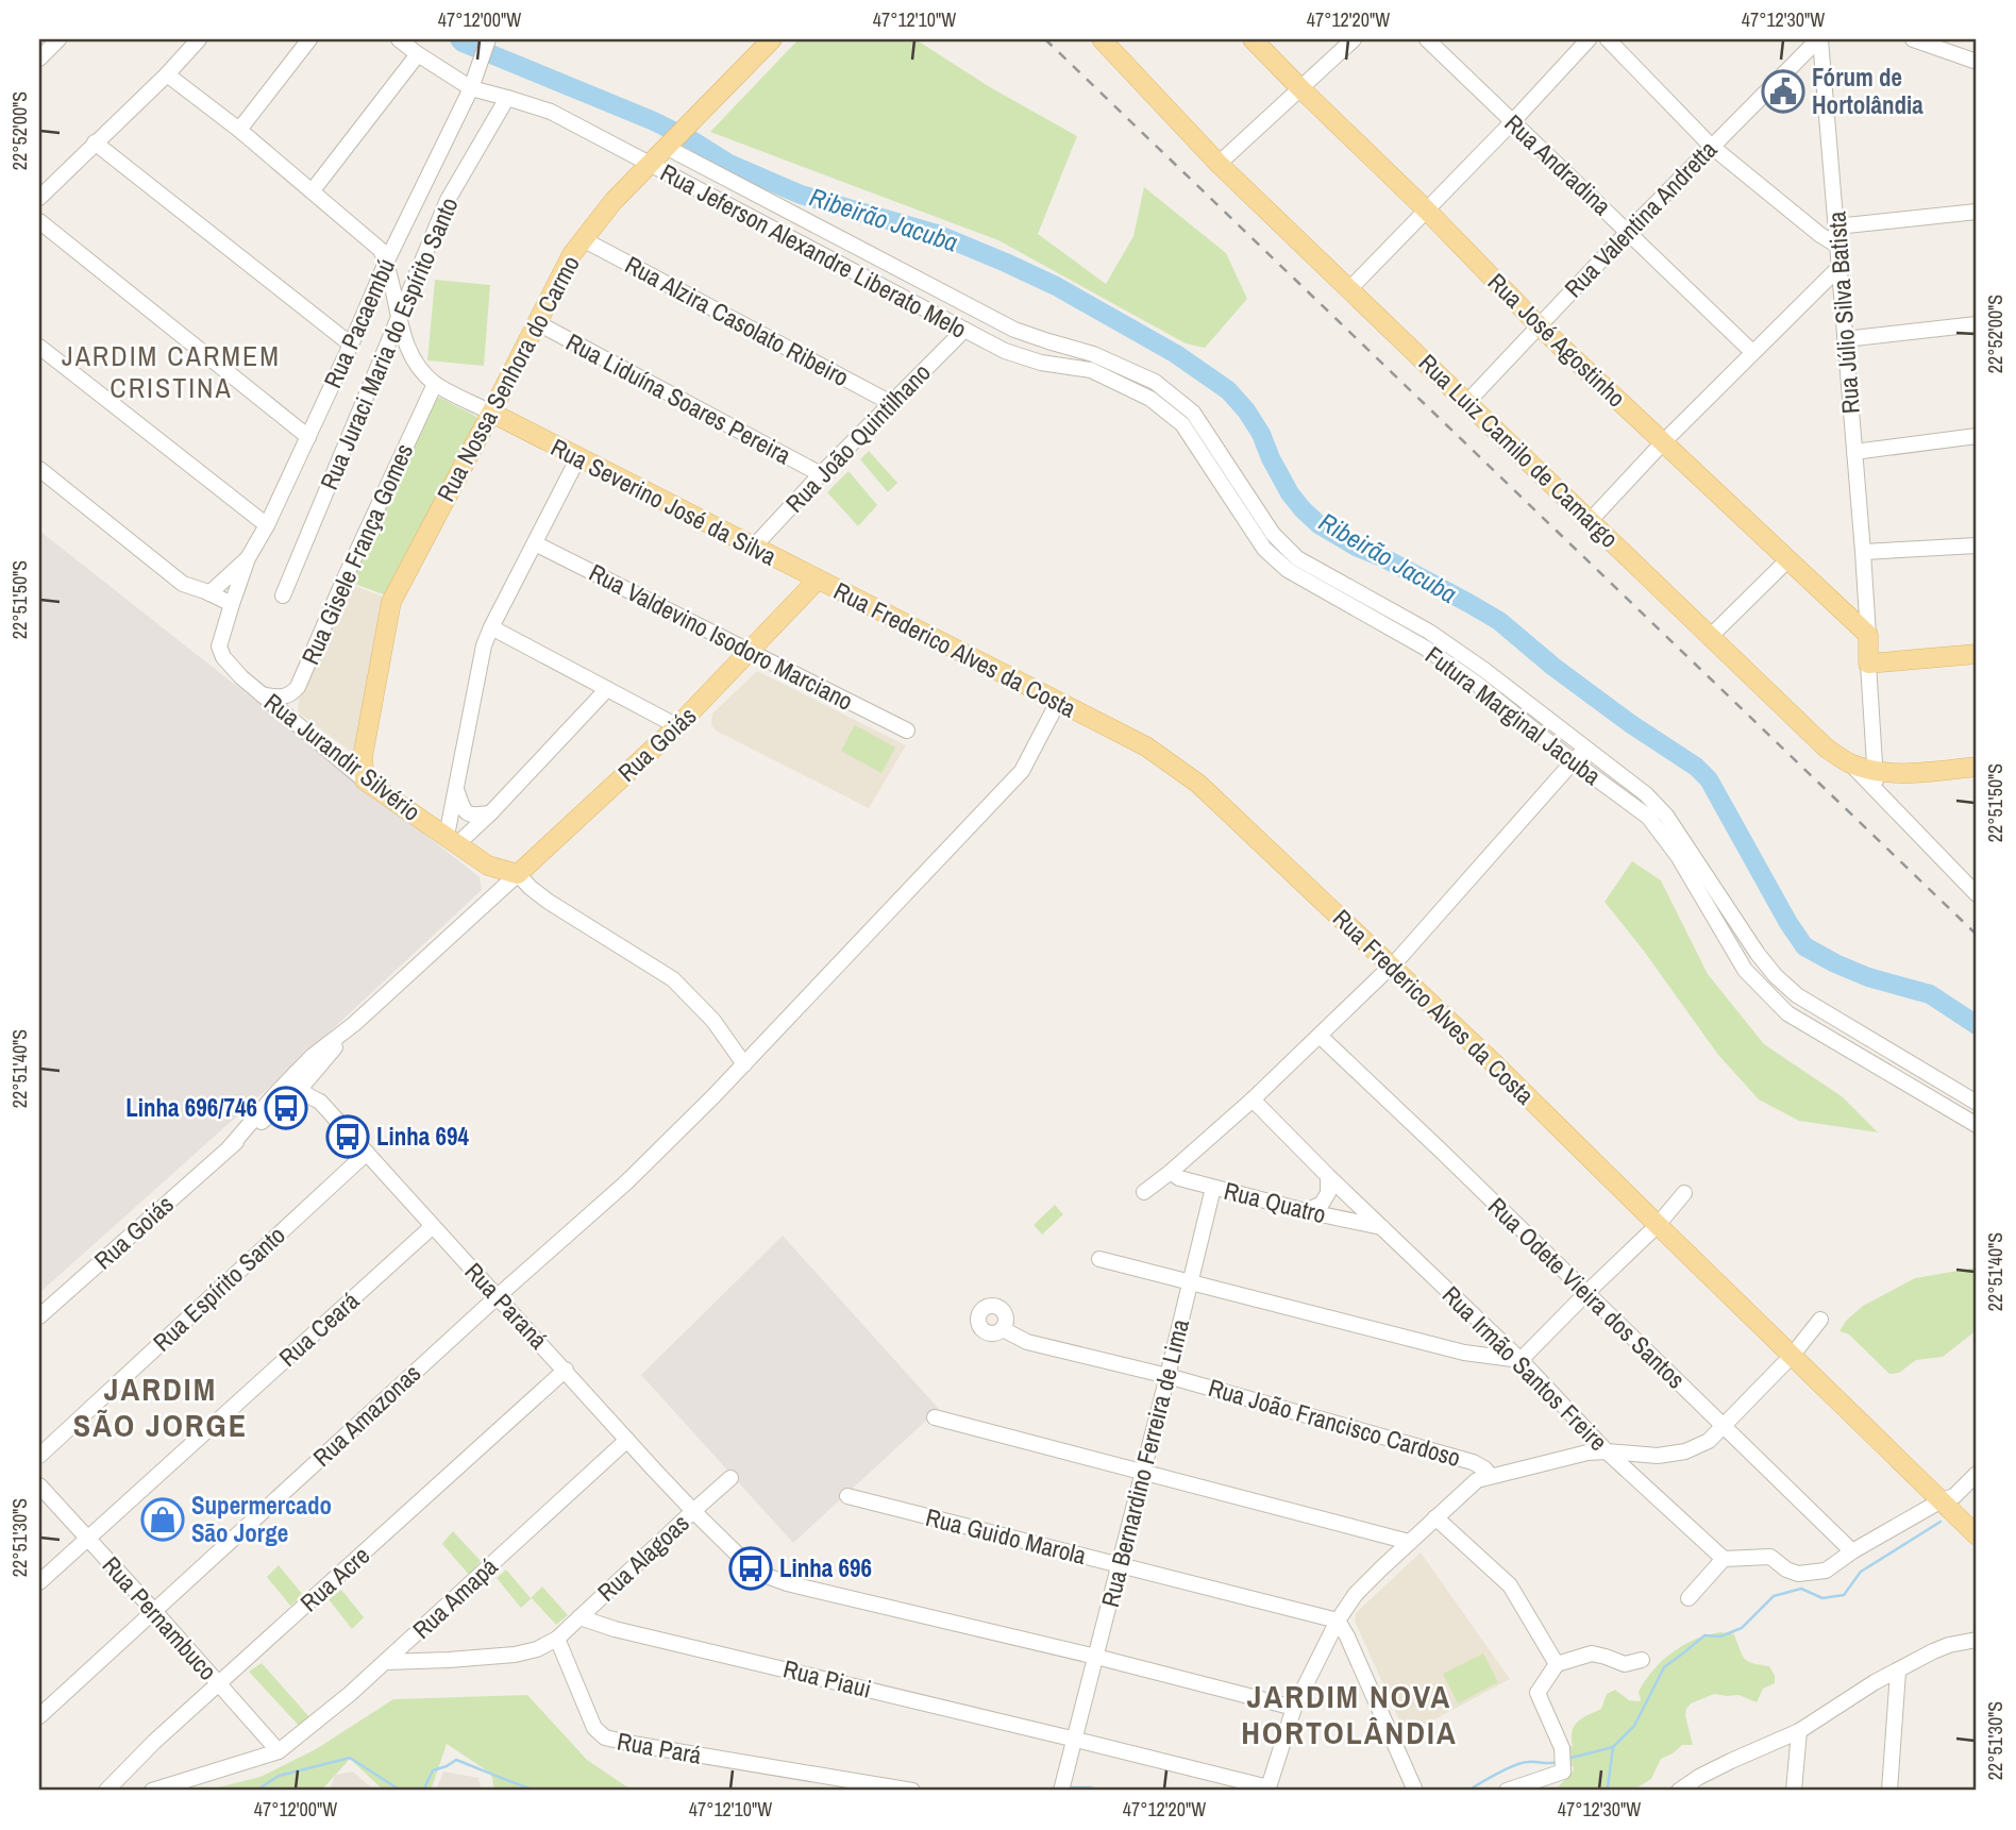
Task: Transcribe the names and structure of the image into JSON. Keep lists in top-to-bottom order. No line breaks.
{"streets":{"main road":["Rua Júlio Silva Batista","Rua José Agostinho","Rua Nossa Senhora do Carmo","Rua Luiz Camilo de Camargo","Rua Severino José da Silva","Rua Frederico Alves da Costa","Rua Goiás","Rua Jurandir Silvério"],"street":["Rua Andradina","Rua Valentina Andretta","Rua Jeferson Alexandre Liberato Melo","Rua Alzira Casolato Ribeiro","Rua Pacaembú","Rua Juraci Maria do Espírito Santo","Rua Liduína Soares Pereira","Rua João Quintilhano","Rua Gisele França Gomes","Rua Valdevino Isodoro Marciano","Futura Marginal Jacuba","Rua Quatro","Rua Espírito Santo","Rua Odete Vieira dos Santos","Rua Paraná","Rua Ceará","Rua Irmão Santos Freire","Rua Amazonas","Rua João Francisco Cardoso","Rua Bernardino Ferreira de Lima","Rua Guido Marola","Rua Alagoas","Rua Acre","Rua Amapá","Rua Pernambuco","Rua Piaui","Rua Pará"]},"crossings":[["Rua Andradina","Rua Valentina Andretta"],["Rua Valentina Andretta","Rua Júlio Silva Batista"],["Rua Valentina Andretta","Rua José Agostinho"],["Rua Valentina Andretta","Rua Luiz Camilo de Camargo"],["Rua Jeferson Alexandre Liberato Melo","Rua Pacaembú"],["Rua Jeferson Alexandre Liberato Melo","Rua Juraci Maria do Espírito Santo"],["Rua Jeferson Alexandre Liberato Melo","Rua Nossa Senhora do Carmo"],["Rua Jeferson Alexandre Liberato Melo","Rua João Quintilhano"],["Rua Jeferson Alexandre Liberato Melo","Futura Marginal Jacuba"],["Rua Júlio Silva Batista","Rua José Agostinho"],["Rua Júlio Silva Batista","Rua Luiz Camilo de Camargo"],["Rua Alzira Casolato Ribeiro","Rua Nossa Senhora do Carmo"],["Rua Alzira Casolato Ribeiro","Rua João Quintilhano"],["Rua Pacaembú","Rua Severino José da Silva"],["Rua Pacaembú","Rua Jurandir Silvério"],["Rua Juraci Maria do Espírito Santo","Rua Severino José da Silva"],["Rua Nossa Senhora do Carmo","Rua Liduína Soares Pereira"],["Rua Nossa Senhora do Carmo","Rua Severino José da Silva"],["Rua Nossa Senhora do Carmo","Rua Jurandir Silvério"],["Rua Liduína Soares Pereira","Rua João Quintilhano"],["Rua João Quintilhano","Rua Severino José da Silva"],["Rua João Quintilhano","Futura Marginal Jacuba"],["Rua Severino José da Silva","Rua Gisele França Gomes"],["Rua Severino José da Silva","Rua Frederico Alves da Costa"],["Rua Severino José da Silva","Rua Goiás"],["Rua Gisele França Gomes","Rua Jurandir Silvério"],["Rua Valdevino Isodoro Marciano","Rua Goiás"],["Rua Frederico Alves da Costa","Rua Goiás"],["Rua Frederico Alves da Costa","Rua Amazonas"],["Rua Goiás","Rua Jurandir Silvério"],["Rua Goiás","Rua Paraná"],["Rua Quatro","Rua Irmão Santos Freire"],["Rua Quatro","Rua Bernardino Ferreira de Lima"],["Rua Espírito Santo","Rua Paraná"],["Rua Paraná","Rua Ceará"],["Rua Paraná","Rua Amazonas"],["Rua Paraná","Rua Bernardino Ferreira de Lima"],["Rua Paraná","Rua Alagoas"],["Rua Paraná","Rua Acre"],["Rua Paraná","Rua Amapá"],["Rua Ceará","Rua Pernambuco"],["Rua Amazonas","Rua Pernambuco"],["Rua João Francisco Cardoso","Rua Bernardino Ferreira de Lima"],["Rua Bernardino Ferreira de Lima","Rua Guido Marola"],["Rua Bernardino Ferreira de Lima","Rua Piaui"],["Rua Alagoas","Rua Piaui"],["Rua Alagoas","Rua Pará"],["Rua Acre","Rua Pernambuco"],["Rua Amapá","Rua Pernambuco"]],"districts":["JARDIM CARMEM CRISTINA","JARDIM SÃO JORGE","JARDIM NOVA HORTOLÂNDIA"],"water":["Ribeirão Jacuba"],"places":{"public building":["Fórum de Hortolândia"],"bus stop":["Linha 696/746","Linha 694","Linha 696"],"shop":["Supermercado São Jorge"]},"coordinates":["47°12'00\"W","47°12'10\"W","47°12'20\"W","47°12'30\"W","22°52'00\"S","22°51'50\"S","22°51'40\"S","22°51'30\"S"]}
